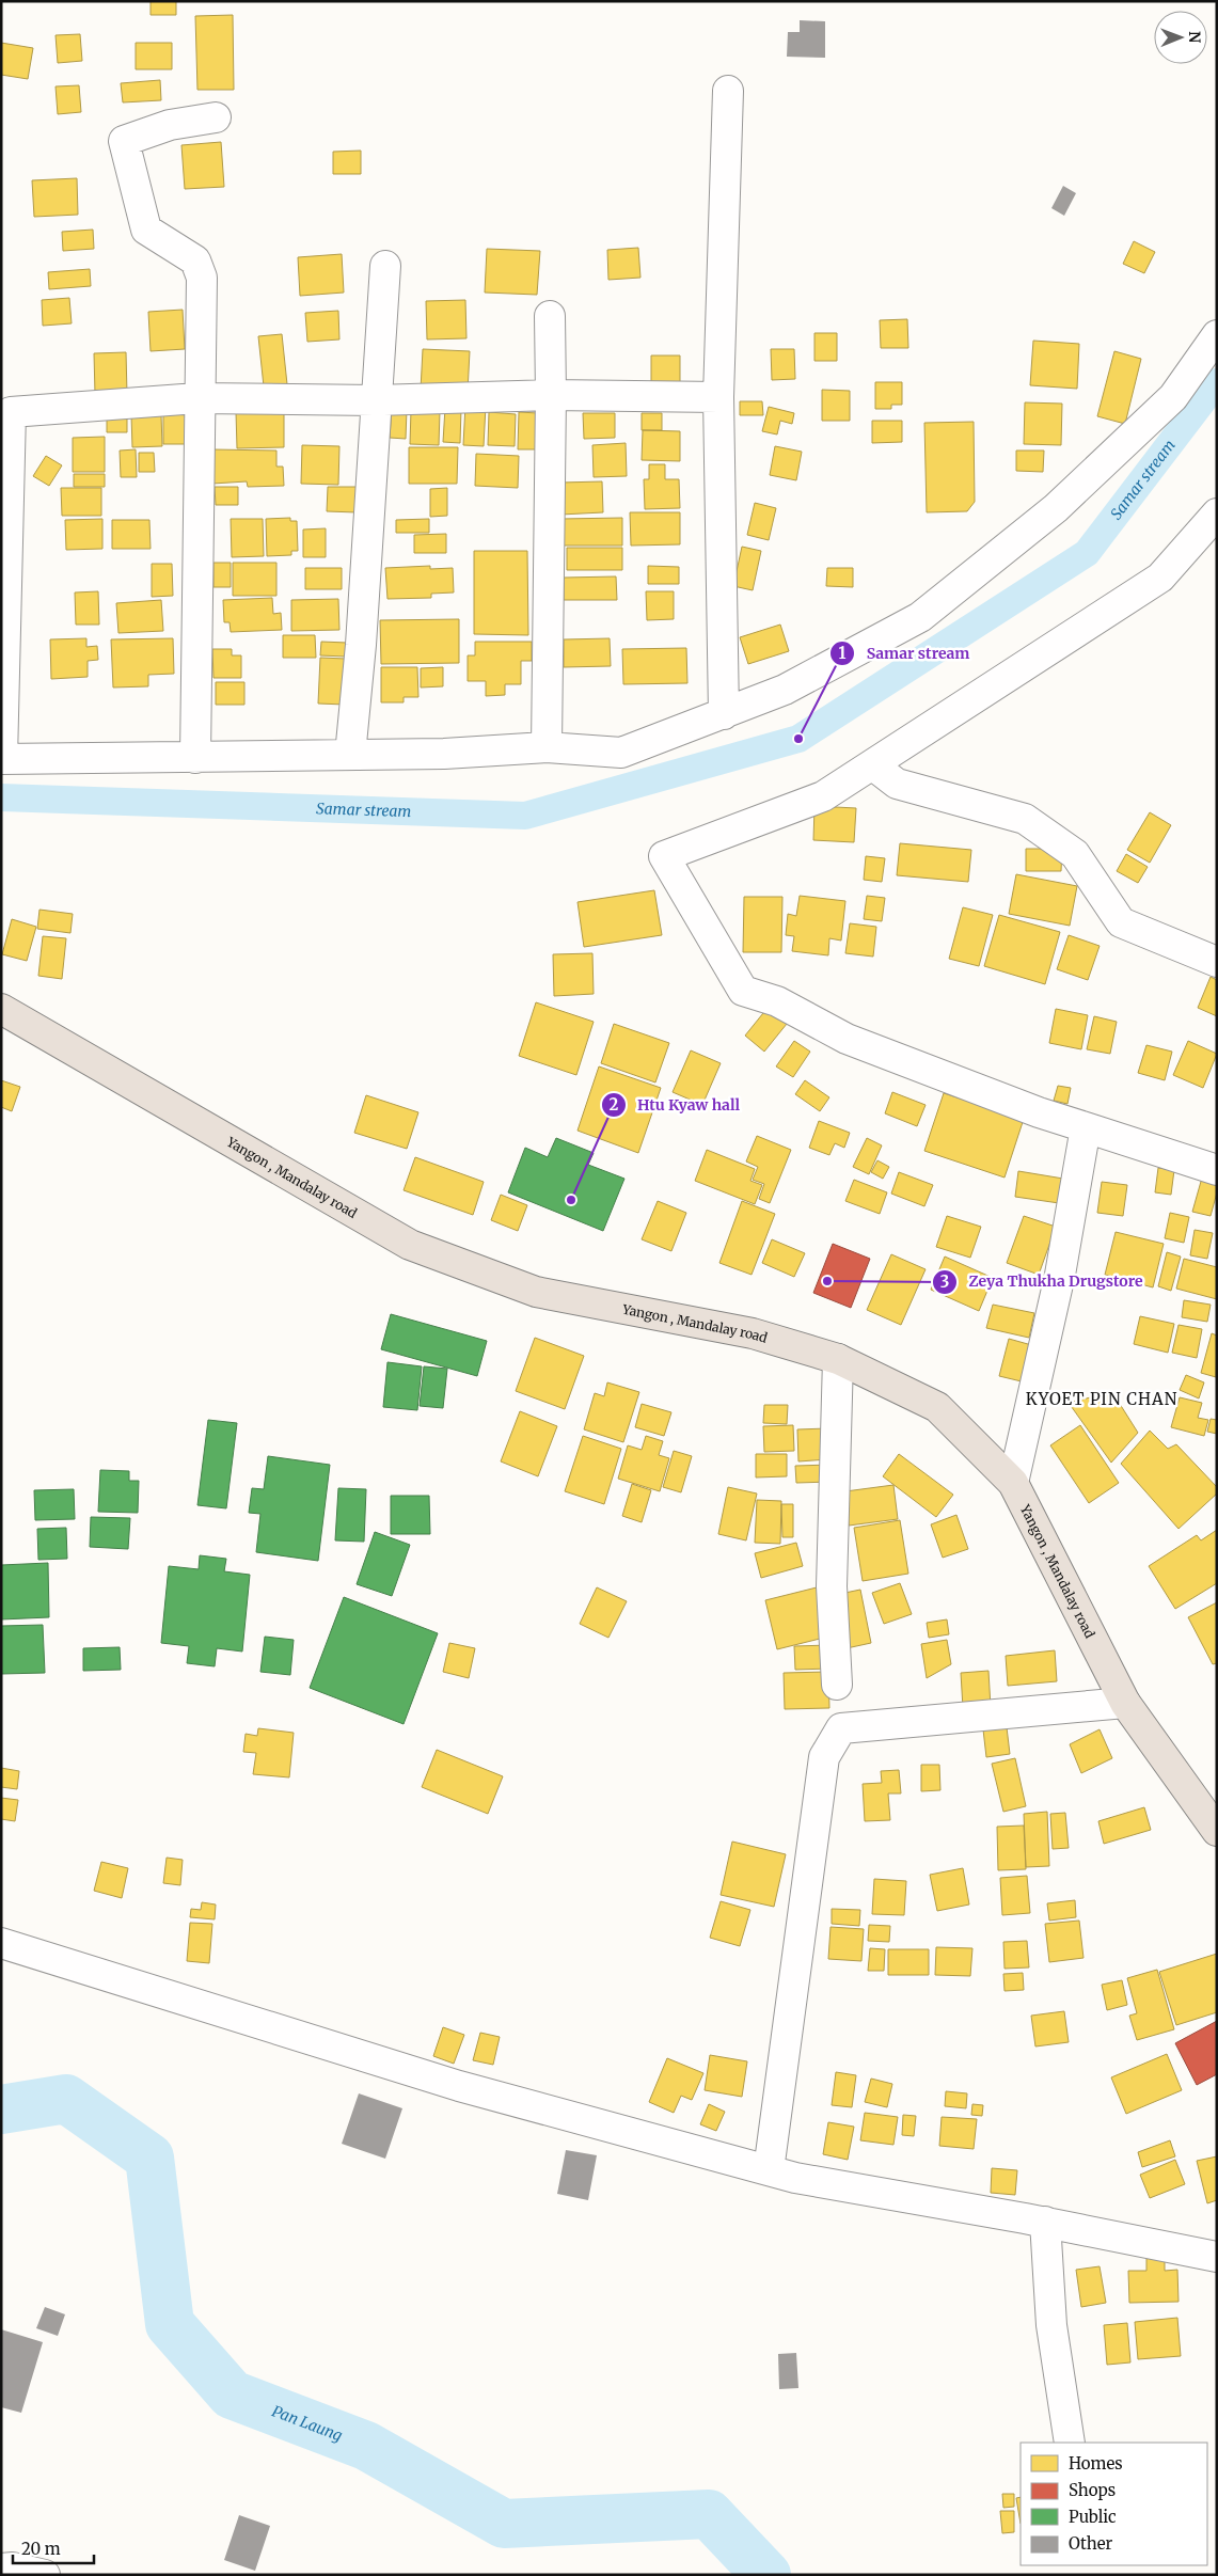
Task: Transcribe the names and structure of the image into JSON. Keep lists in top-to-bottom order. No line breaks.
{"streets":{"highway":["Yangon , Mandalay road"]},"districts":["KYOET PIN CHAN"],"water":["Samar stream","Pan Laung"],"places":["Samar stream","Htu Kyaw hall","Zeya Thukha Drugstore"],"legend":["Homes","Shops","Public","Other"],"scale_bar":"20 m","north":"right"}
